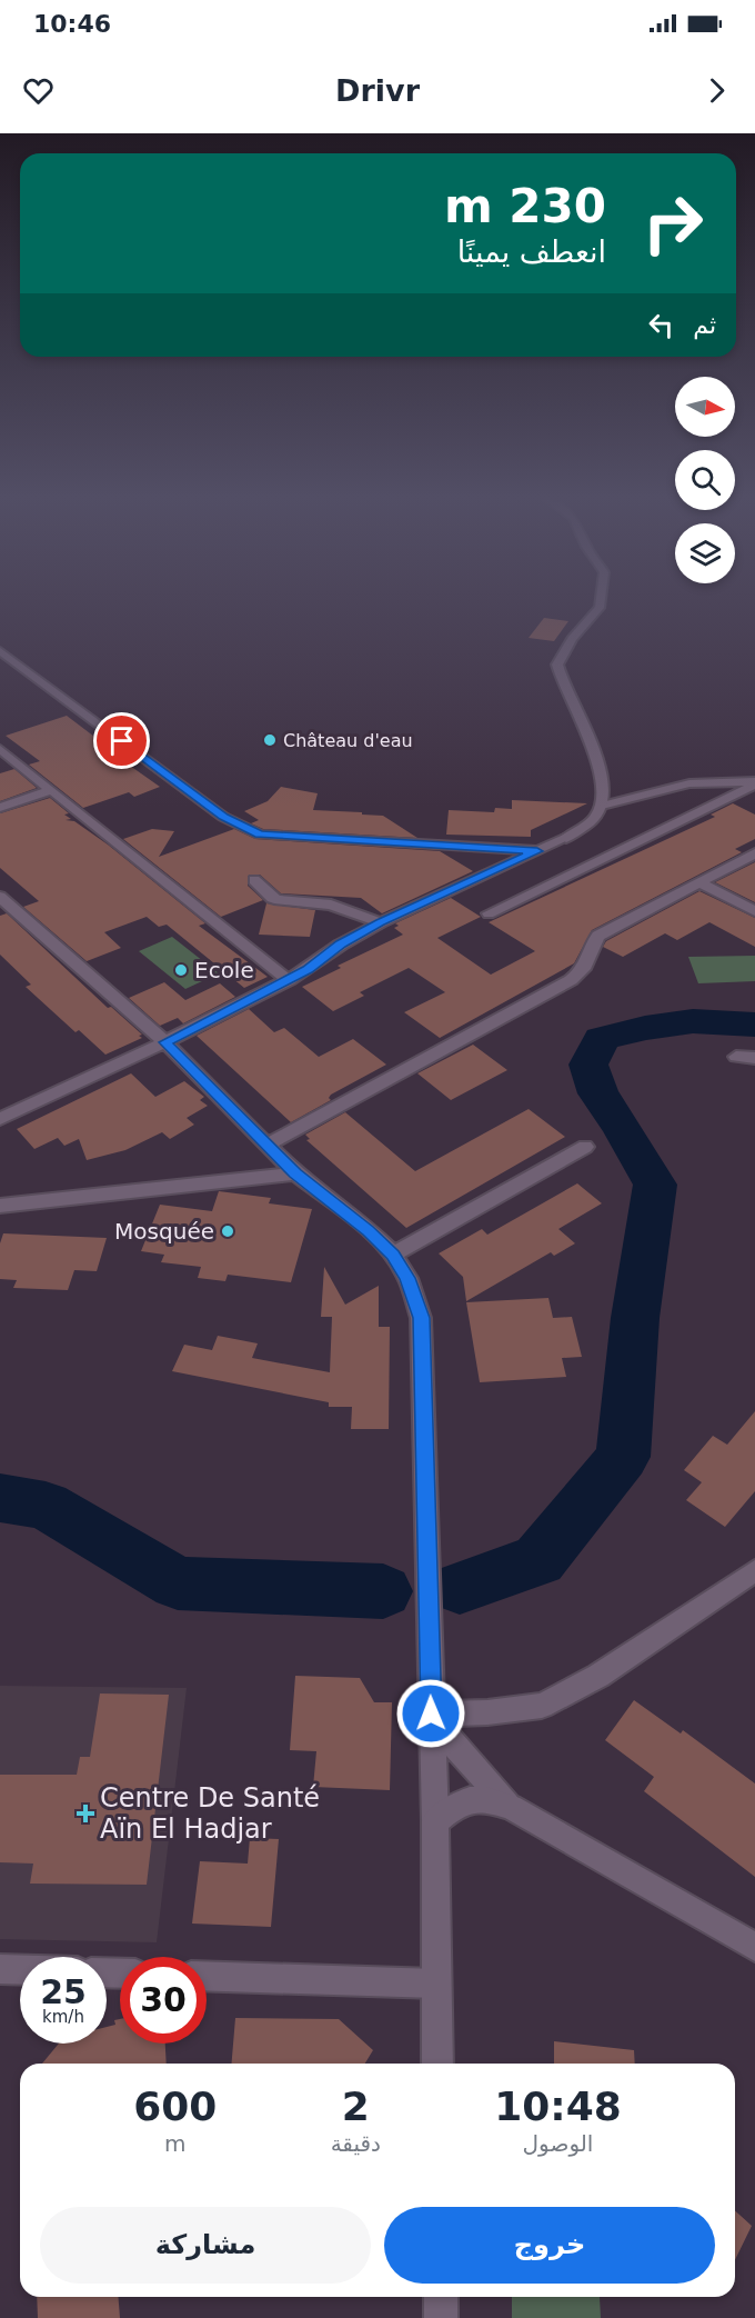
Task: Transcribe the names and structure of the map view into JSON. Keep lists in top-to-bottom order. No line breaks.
{"places":{"other":["Château d'eau","Ecole","Mosquée"],"health":["Centre De Santé Aïn El Hadjar"]},"north":"right","page":{"status":"10:46","header":"Drivr","turn":["230 m","انعطف يمينًا"],"then":"ثم","speed":"25 km/h","limit":"30","eta":["10:48","الوصول","2","دقيقة","600","m"],"buttons":["خروج","مشاركة"]}}
